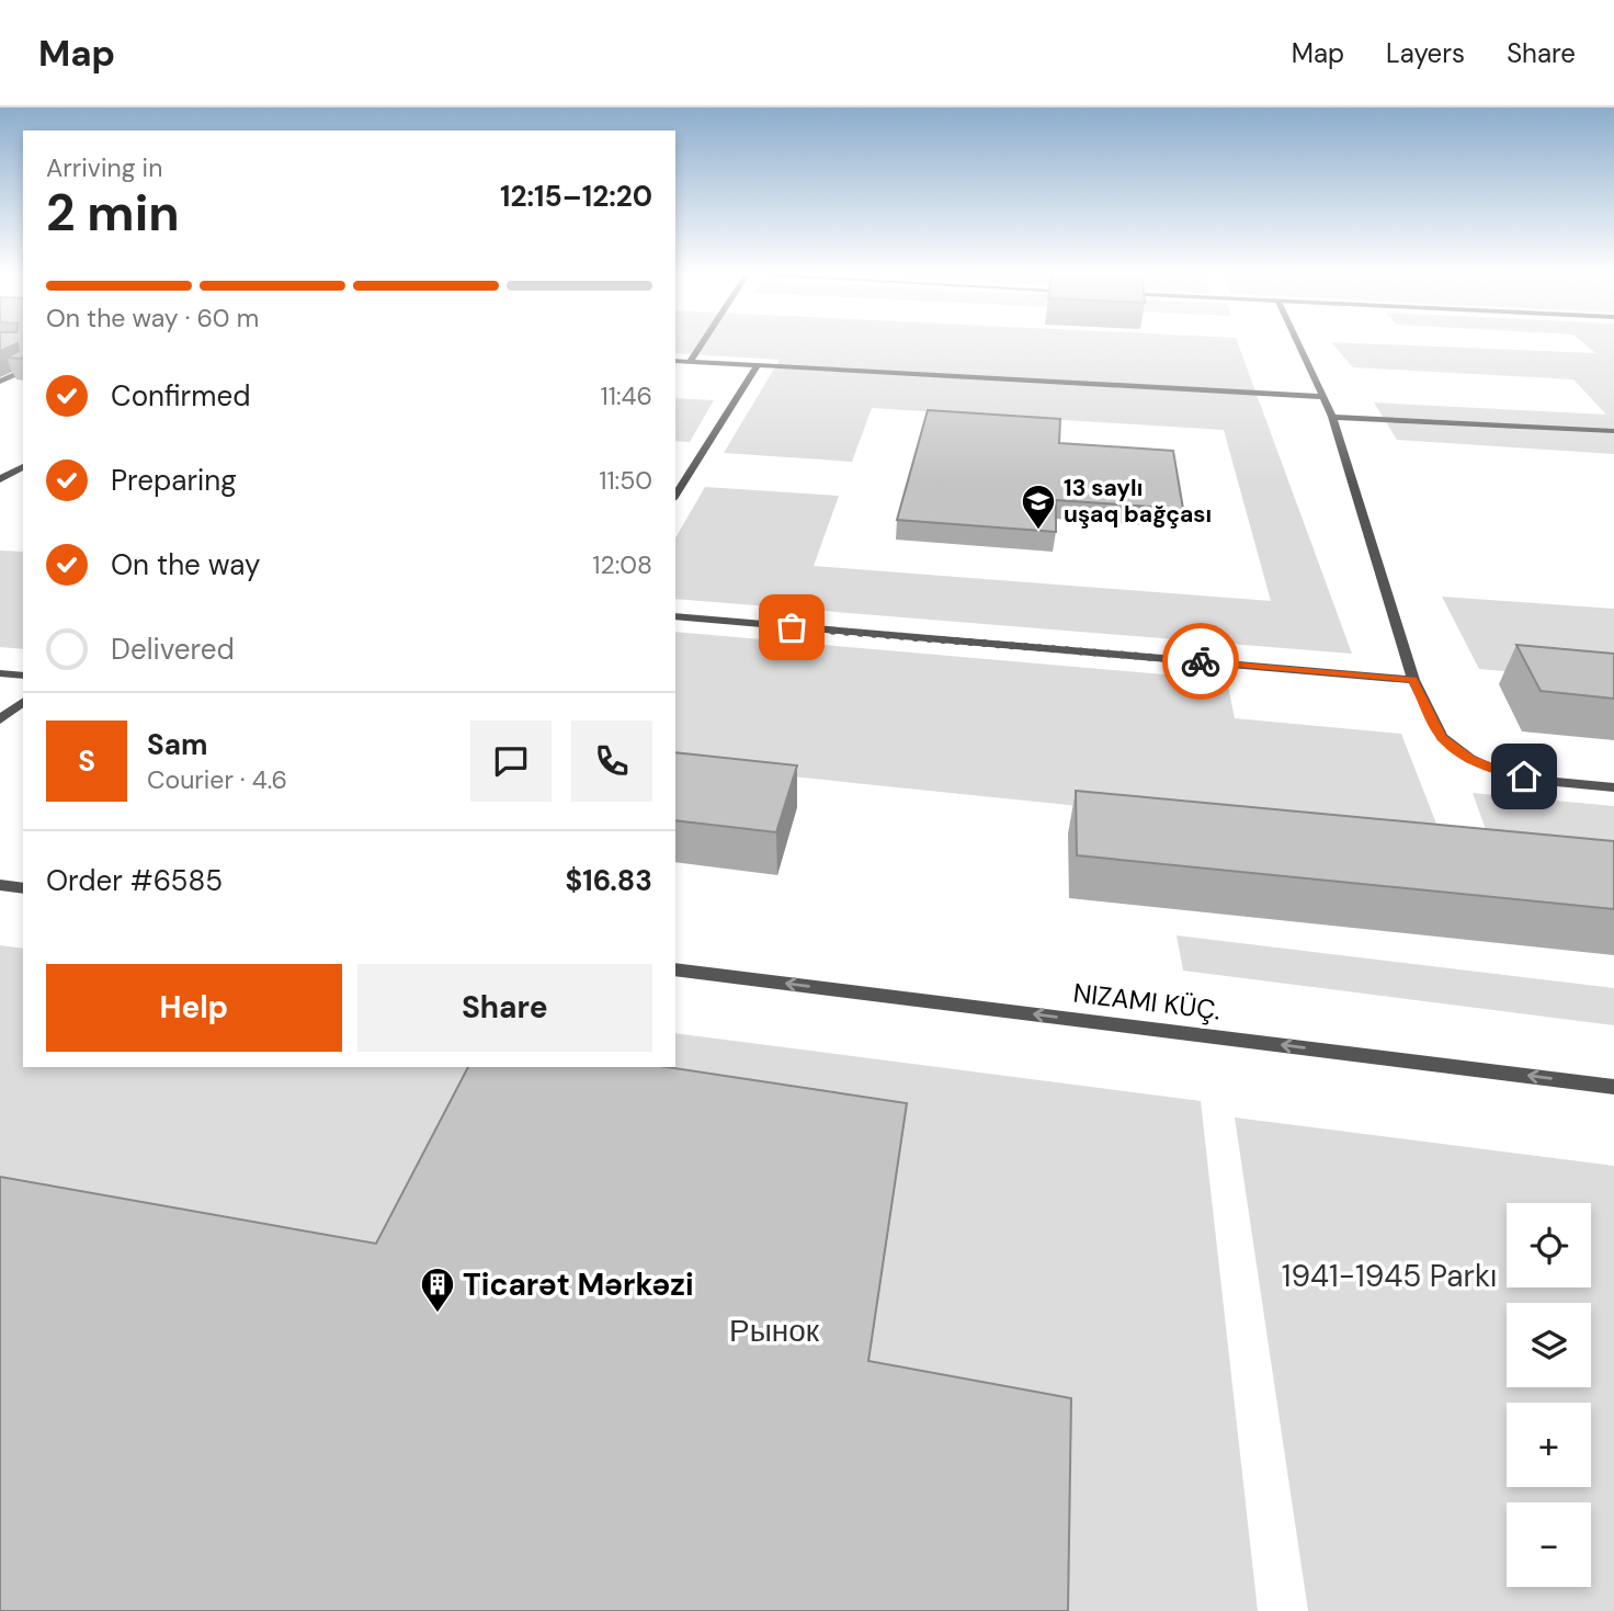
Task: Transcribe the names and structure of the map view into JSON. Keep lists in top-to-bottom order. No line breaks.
{"streets":{"street":["NIZAMI KÜÇ."]},"one_way":["NIZAMI KÜÇ."],"parks":["1941-1945 Parkı","Рынок"],"places":{"school or university":["13 saylı uşaq bağçası"],"building":["Ticarət Mərkəzi"]},"page":{"header":"Map","nav":["Map","Layers","Share"],"heading":["2 min","Arriving in","12:15–12:20"],"panel":["Sam","Courier · 4.6","Order #6585","$16.83"],"bar":"On the way · 60 m","list":[["Confirmed","11:46"],["Preparing","11:50"],["On the way","12:08"],"Delivered"],"round":"S","buttons":["Help","Share"],"map_buttons":["+","−"]}}
